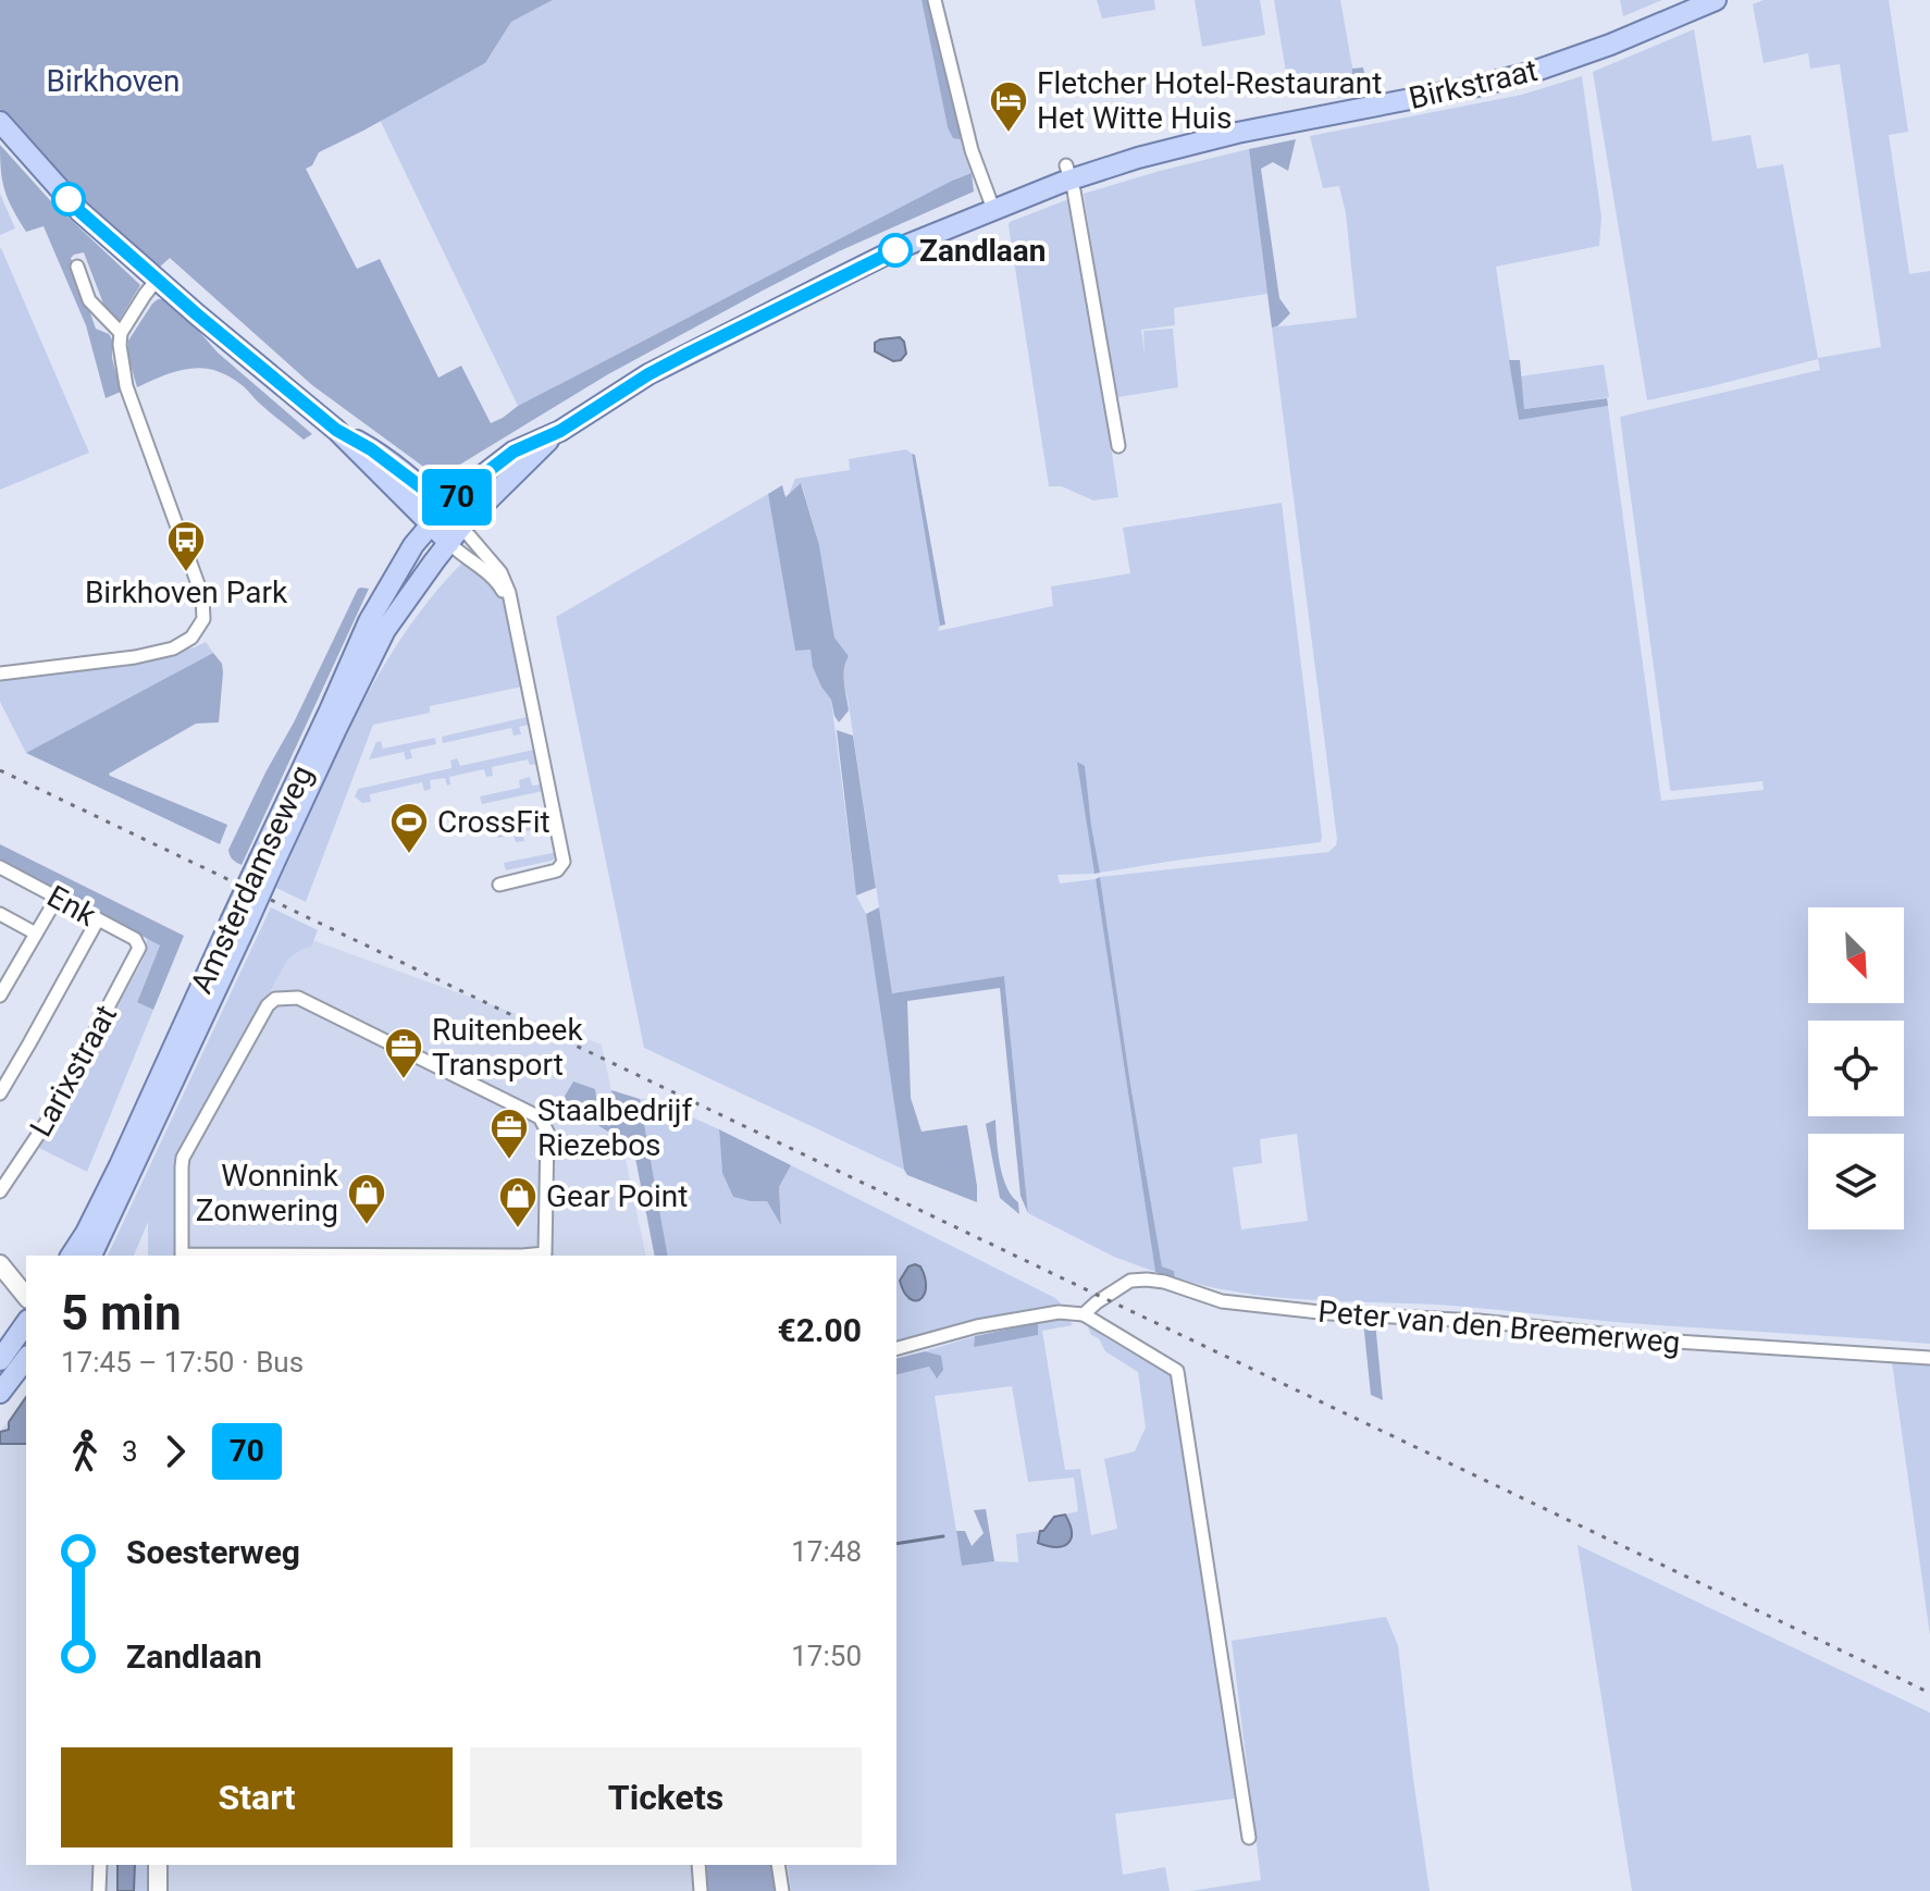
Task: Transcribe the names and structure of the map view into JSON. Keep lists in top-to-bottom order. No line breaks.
{"streets":{"main road":["Birkstraat","Amsterdamseweg"],"street":["Enk","Larixstraat","Peter van den Breemerweg"]},"crossings":[["Birkstraat","Amsterdamseweg"],["Enk","Larixstraat"]],"parks":["Birkhoven"],"places":{"hotel":["Fletcher Hotel-Restaurant Het Witte Huis"],"other":["Zandlaan"],"bus stop":["Birkhoven Park"],"sports":["CrossFit"],"office":["Ruitenbeek Transport","Staalbedrijf Riezebos"],"shop":["Wonnink Zonwering","Gear Point"]},"lines":["bus line 70"],"north":"bottom right","page":{"on_map":"70","heading":["5 min","17:45 – 17:50 · Bus","€2.00"],"legs":["3","70"],"list":[{"name":"Soesterweg","value":"17:48"},{"name":"Zandlaan","value":"17:50"}],"buttons":["Start","Tickets"]}}
